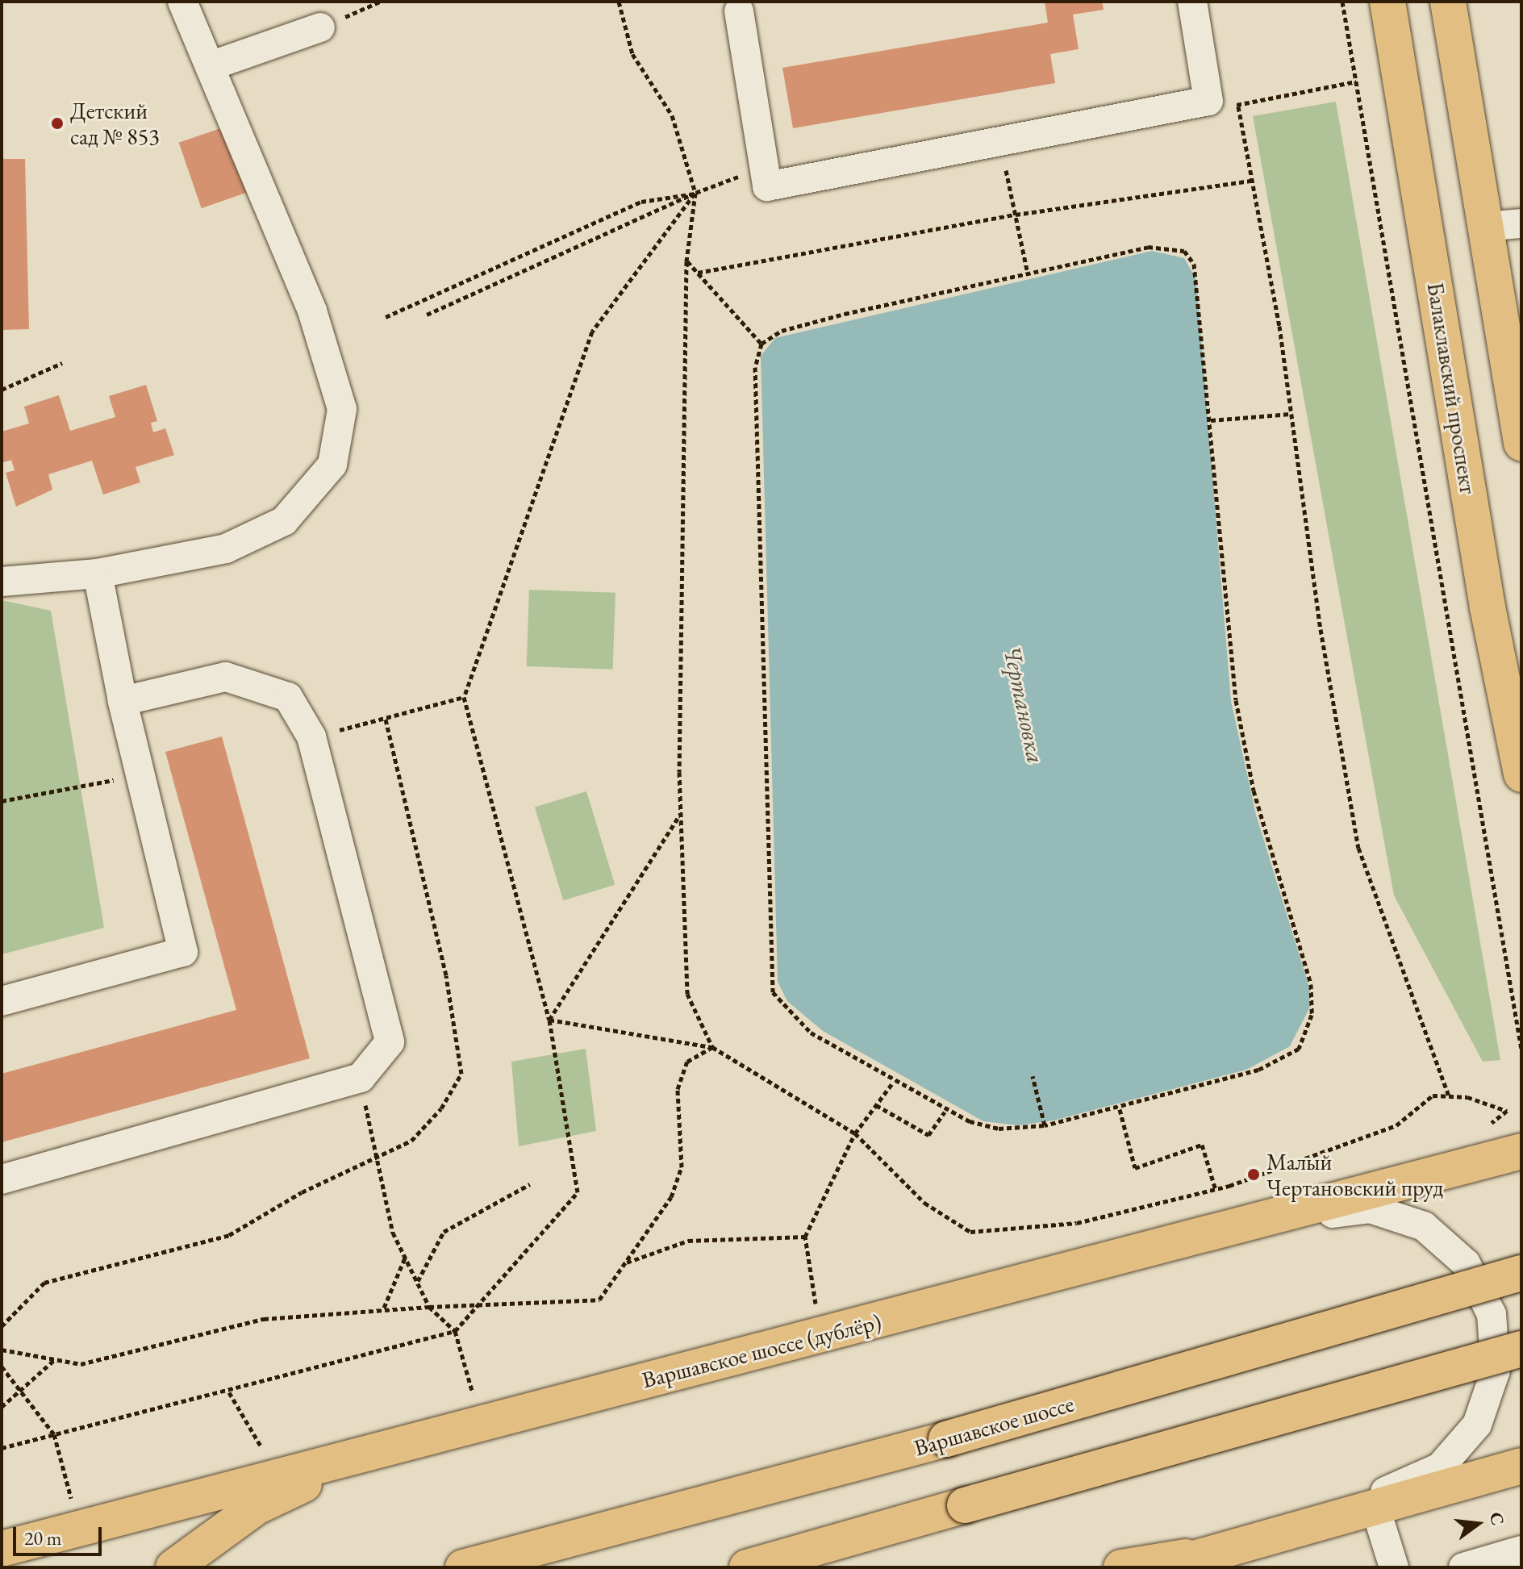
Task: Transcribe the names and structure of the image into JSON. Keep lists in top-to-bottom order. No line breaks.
{"streets":{"main road":["Балаклавский проспект","Варшавское шоссе (дублёр)","Варшавское шоссе"]},"water":["Чертановка"],"places":["Детский сад № 853","Малый Чертановский пруд"],"scale_bar":"20 m","north":"right"}
